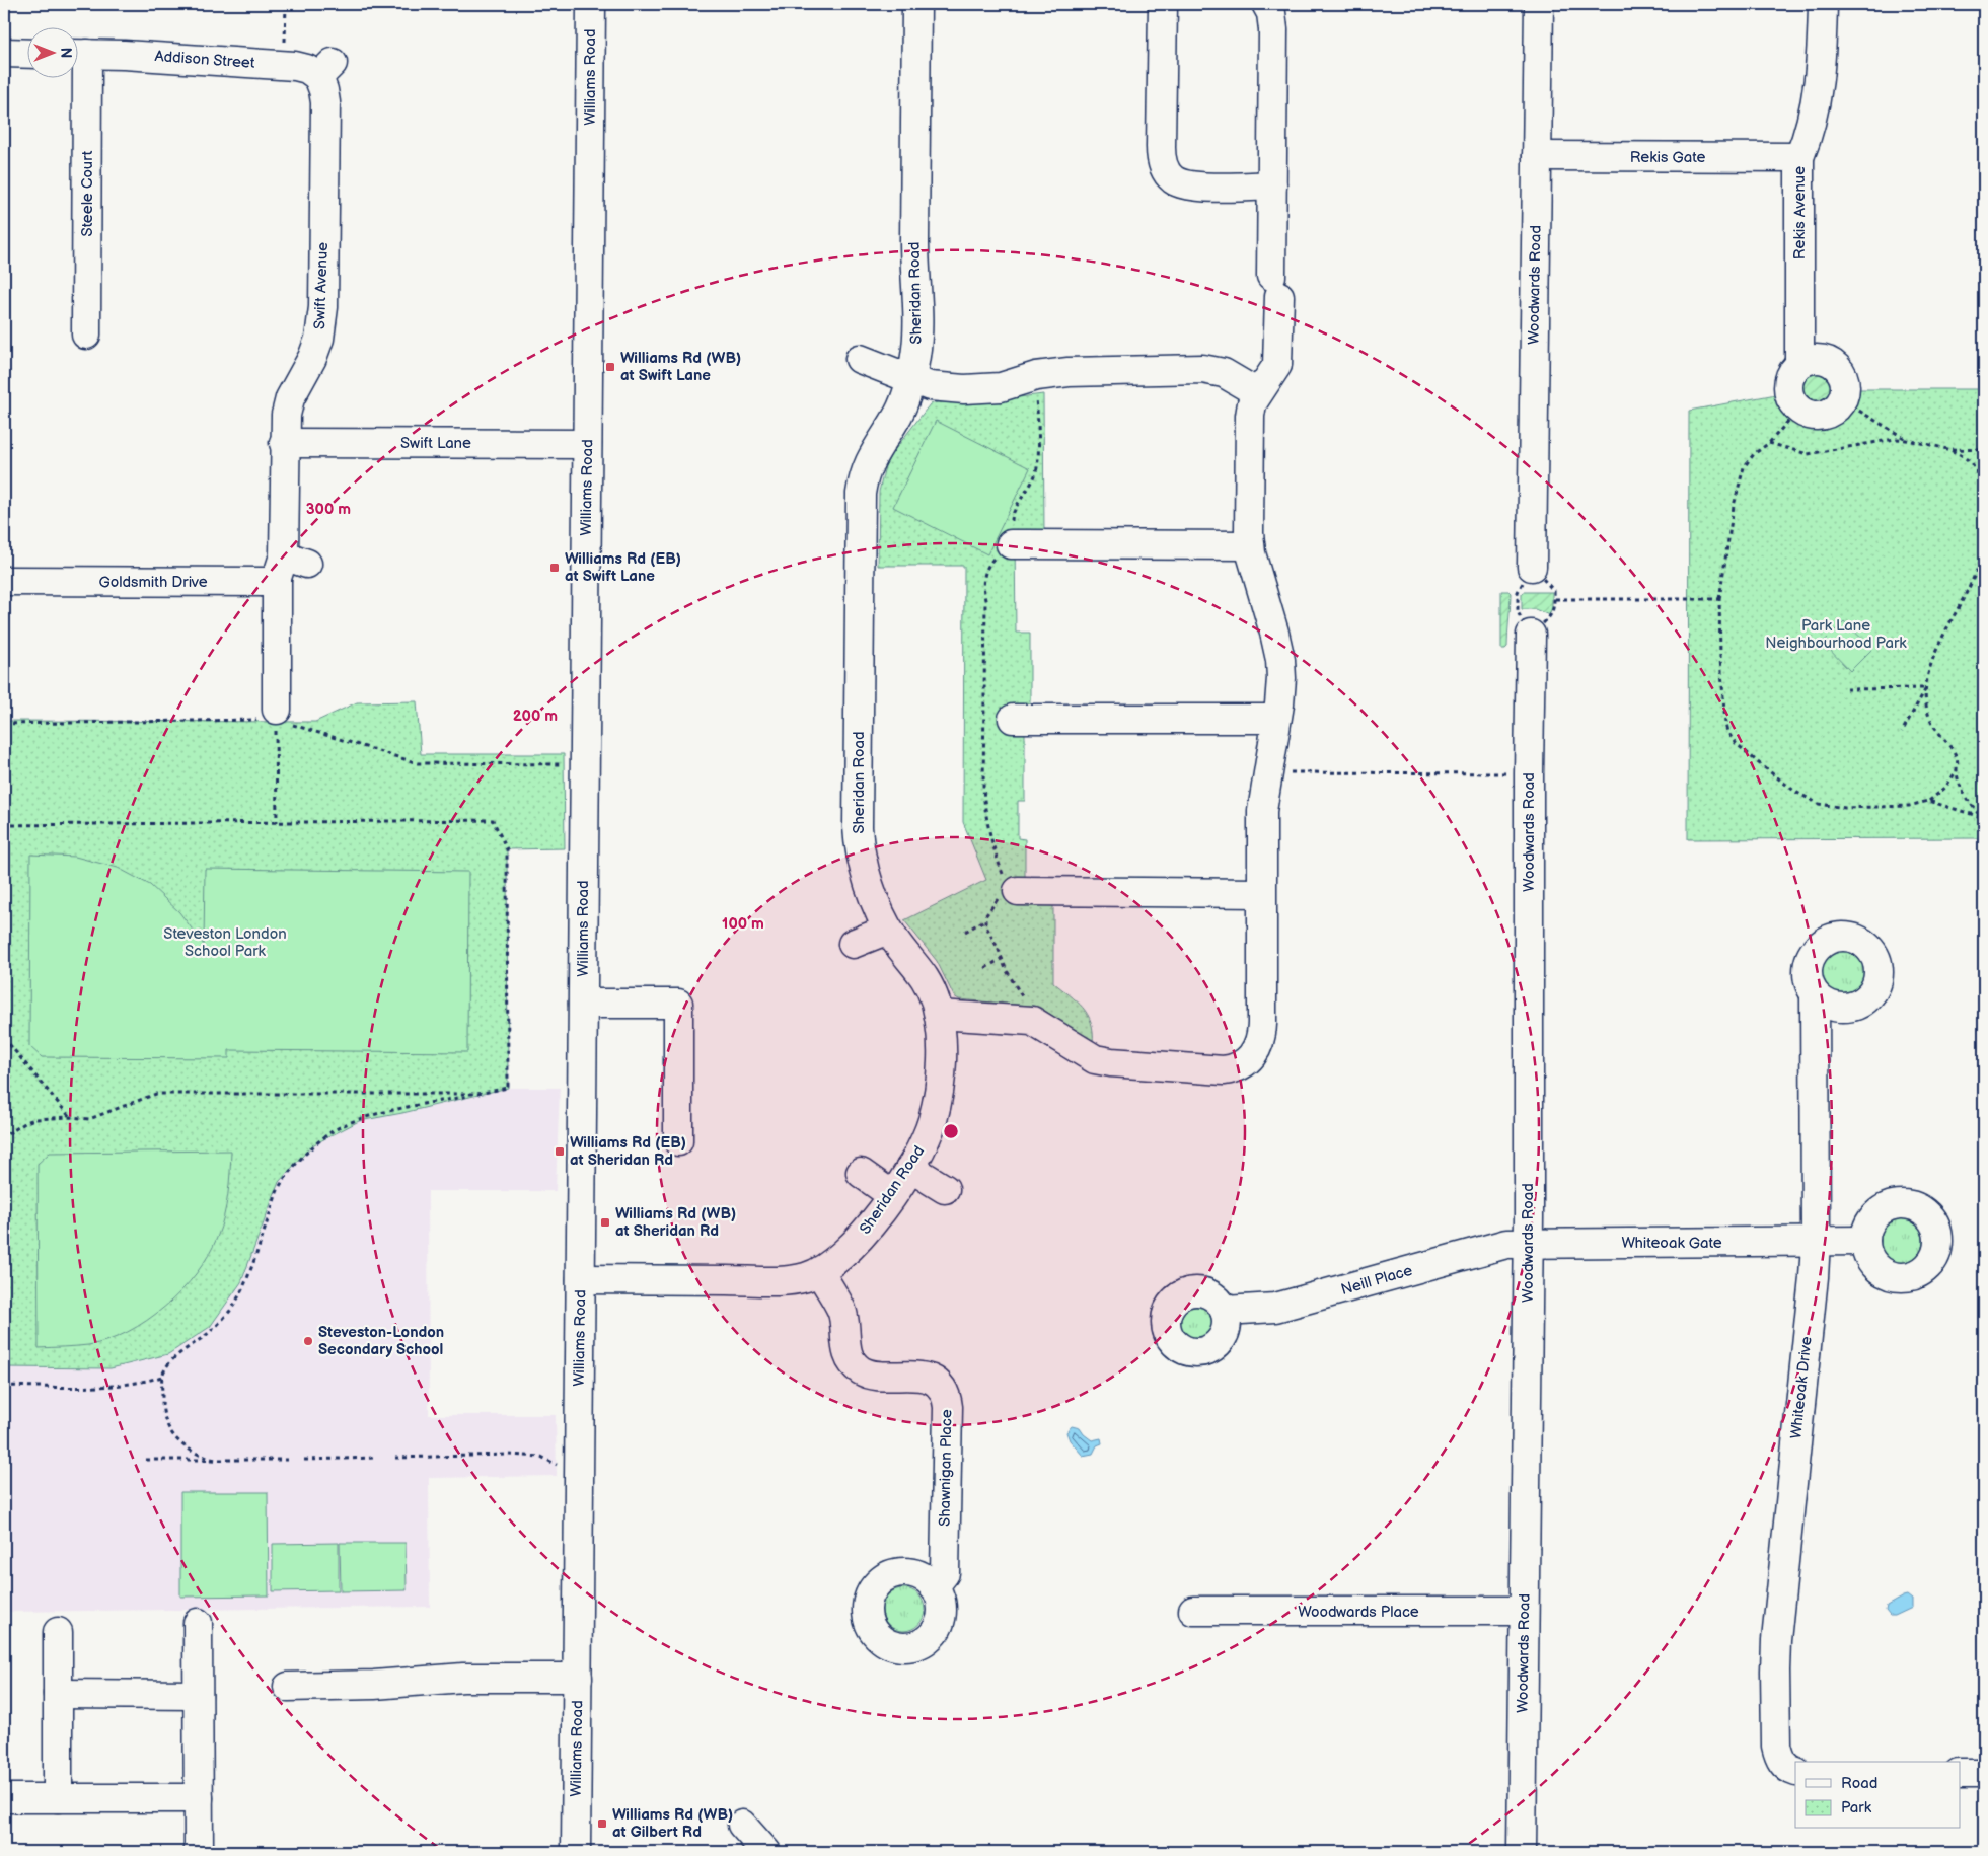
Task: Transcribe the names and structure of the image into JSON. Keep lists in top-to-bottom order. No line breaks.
{"streets":{"street":["Addison Street","Williams Road","Rekis Gate","Steele Court","Rekis Avenue","Woodwards Road","Swift Avenue","Sheridan Road","Swift Lane","Goldsmith Drive","Whiteoak Gate","Neill Place","Whiteoak Drive","Shawnigan Place","Woodwards Place"]},"crossings":[["Addison Street","Swift Avenue"],["Williams Road","Sheridan Road"],["Williams Road","Swift Lane"],["Rekis Gate","Rekis Avenue"],["Rekis Gate","Woodwards Road"],["Woodwards Road","Whiteoak Gate"],["Woodwards Road","Neill Place"],["Woodwards Road","Woodwards Place"],["Swift Avenue","Swift Lane"],["Swift Avenue","Goldsmith Drive"],["Sheridan Road","Shawnigan Place"],["Whiteoak Gate","Neill Place"],["Whiteoak Gate","Whiteoak Drive"]],"parks":["Park Lane Neighbourhood Park","Steveston London School Park"],"places":{"transit":["Williams Rd (WB) at Swift Lane","Williams Rd (EB) at Swift Lane","Williams Rd (EB) at Sheridan Rd","Williams Rd (WB) at Sheridan Rd","Williams Rd (WB) at Gilbert Rd"],"other":["Steveston-London Secondary School"]},"legend":["Road","Park"],"north":"right","rings":["300 m","200 m","100 m"]}
